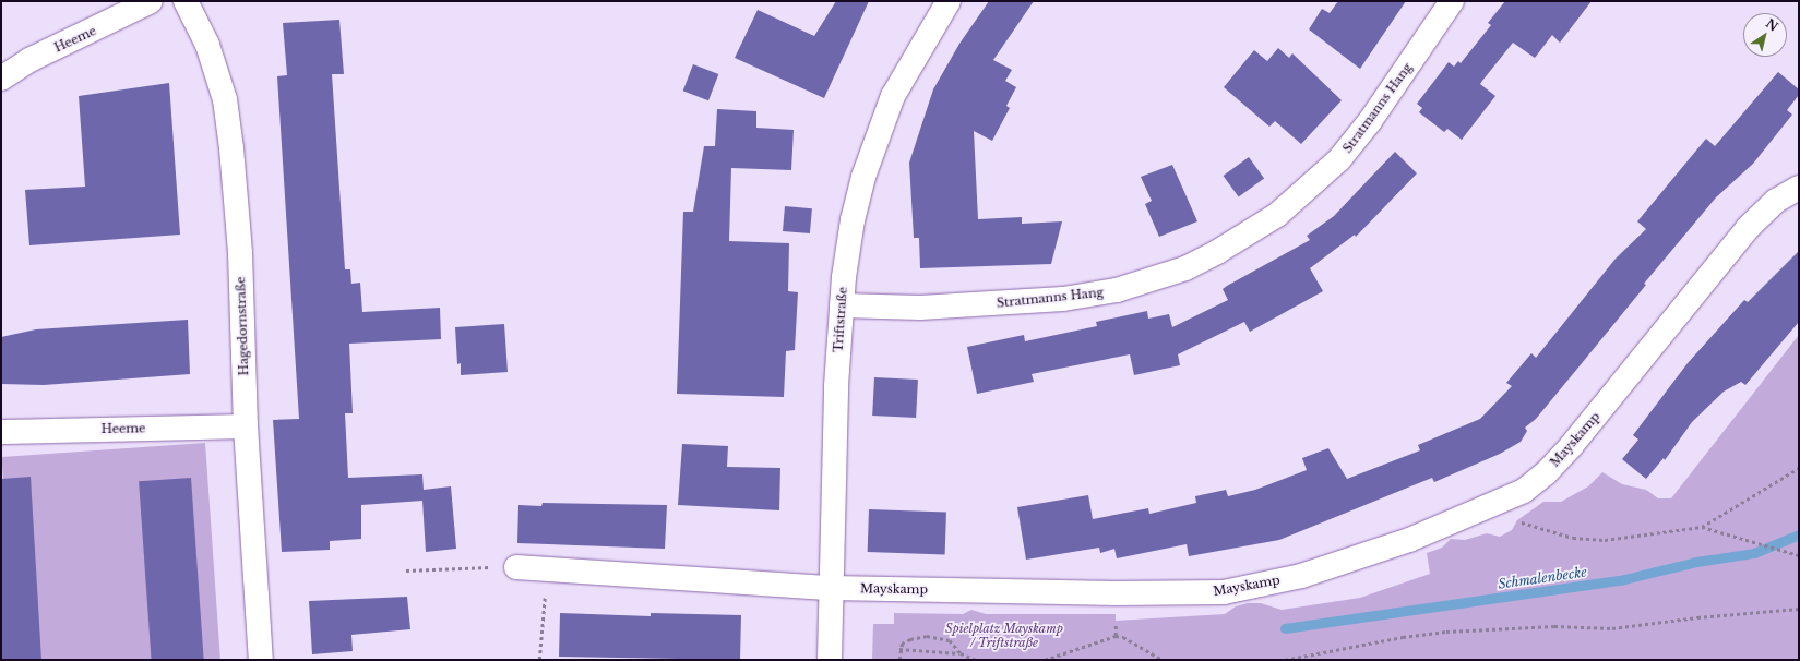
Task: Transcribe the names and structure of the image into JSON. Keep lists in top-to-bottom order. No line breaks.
{"streets":{"street":["Heeme","Stratmanns Hang","Triftstraße","Hagedornstraße","Mayskamp"]},"crossings":[["Heeme","Hagedornstraße"],["Stratmanns Hang","Triftstraße"],["Triftstraße","Mayskamp"]],"water":["Schmalenbecke"],"parks":["Spielplatz Mayskamp / Triftstraße"],"north":"top right"}
